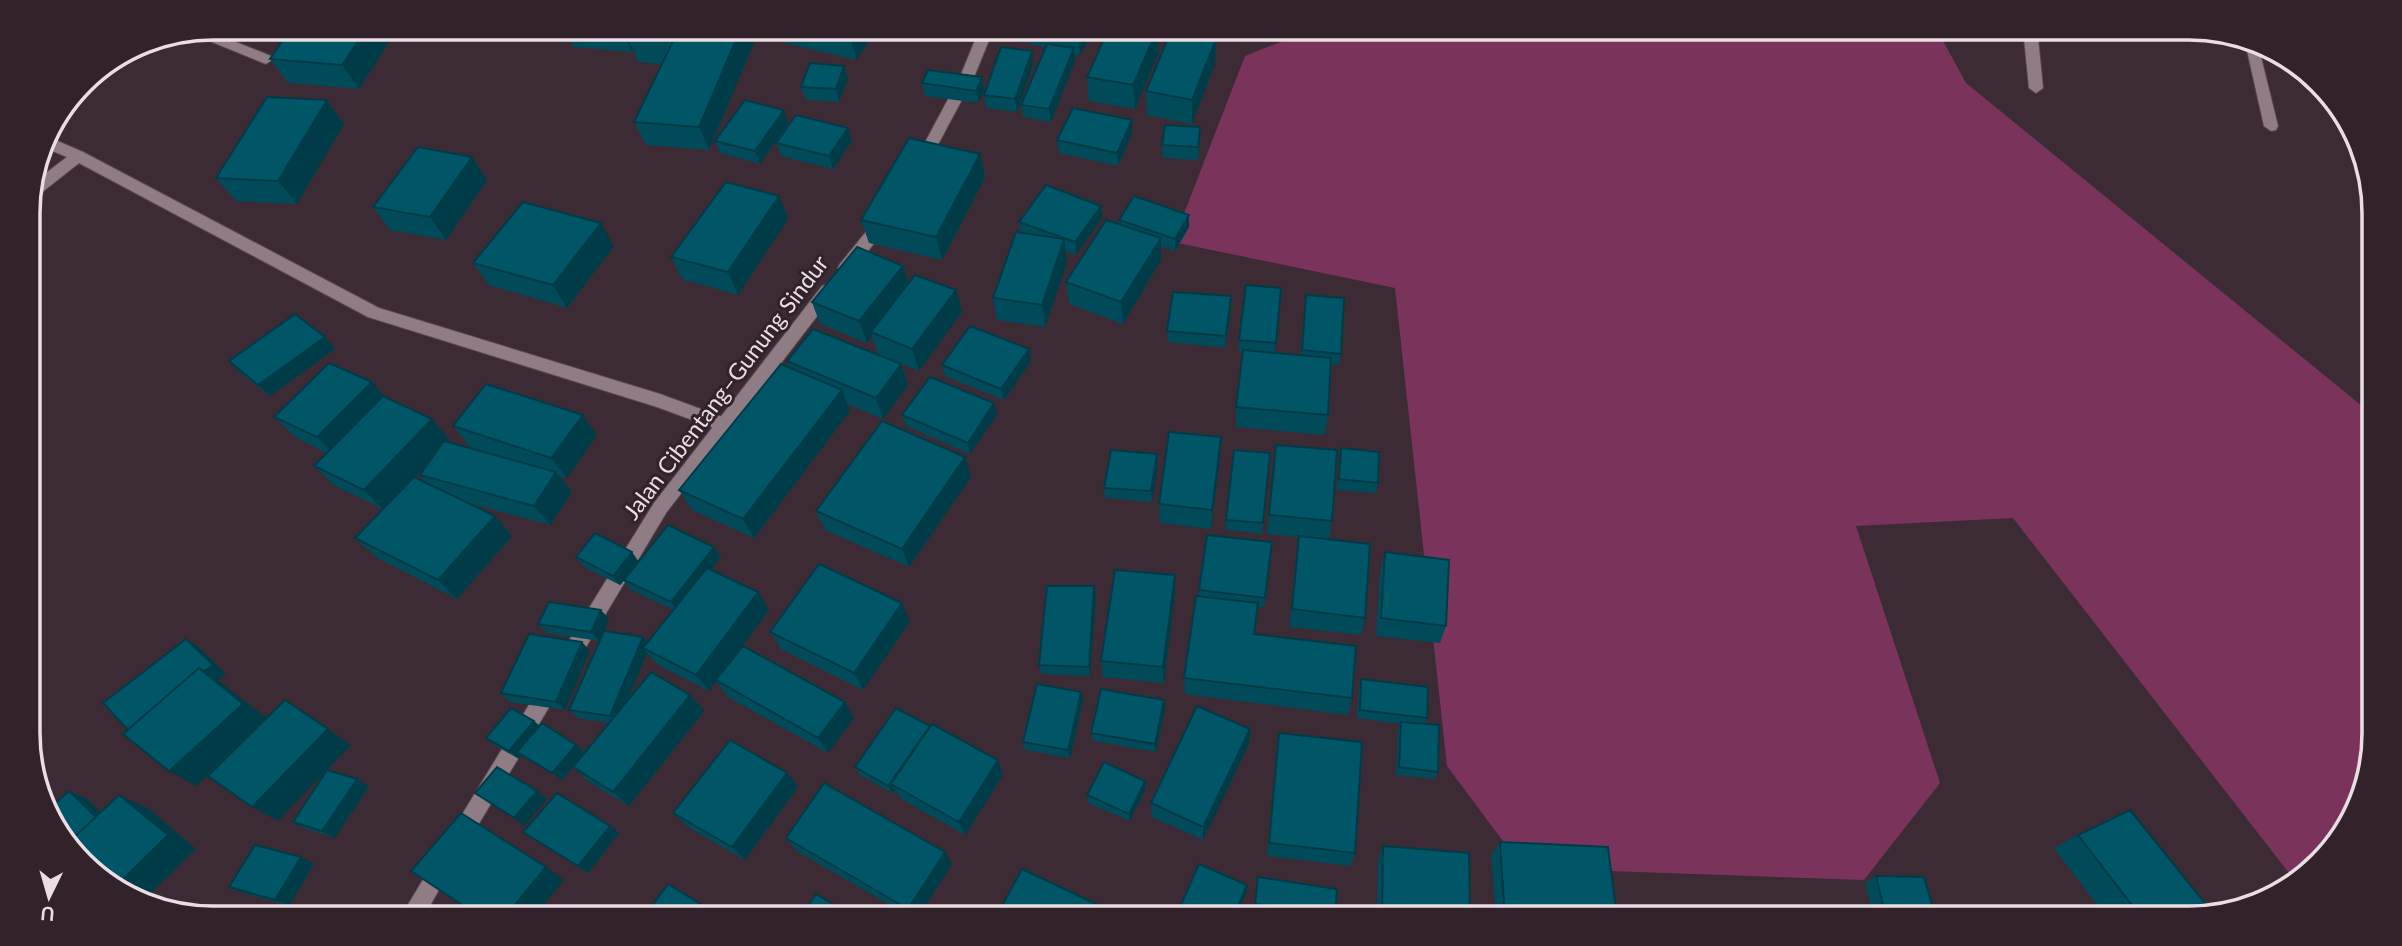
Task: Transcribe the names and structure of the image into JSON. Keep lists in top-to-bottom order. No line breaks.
{"streets":{"street":["Jalan Cibentang–Gunung Sindur"]},"north":"bottom"}
